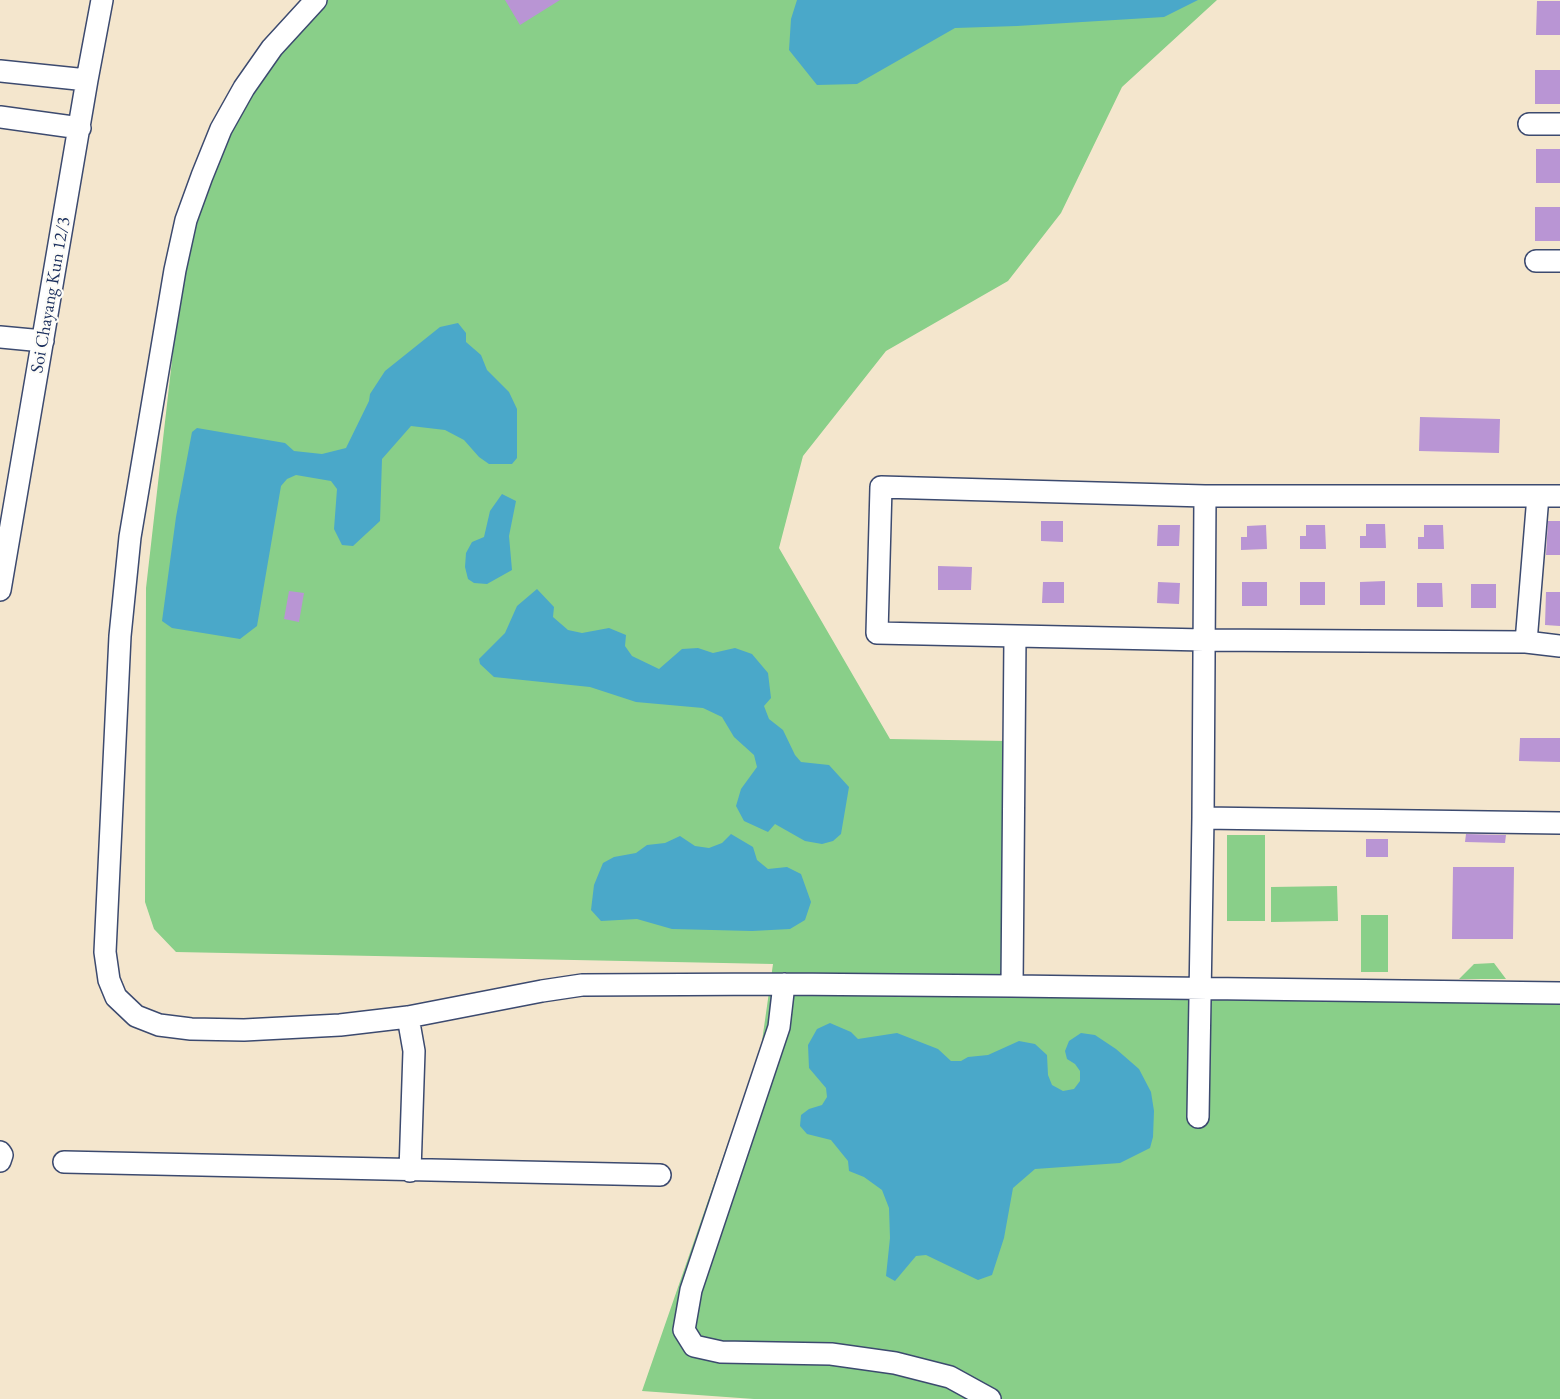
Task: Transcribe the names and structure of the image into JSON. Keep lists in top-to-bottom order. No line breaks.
{"streets":{"street":["Soi Chayang Kun 12/3"]}}
